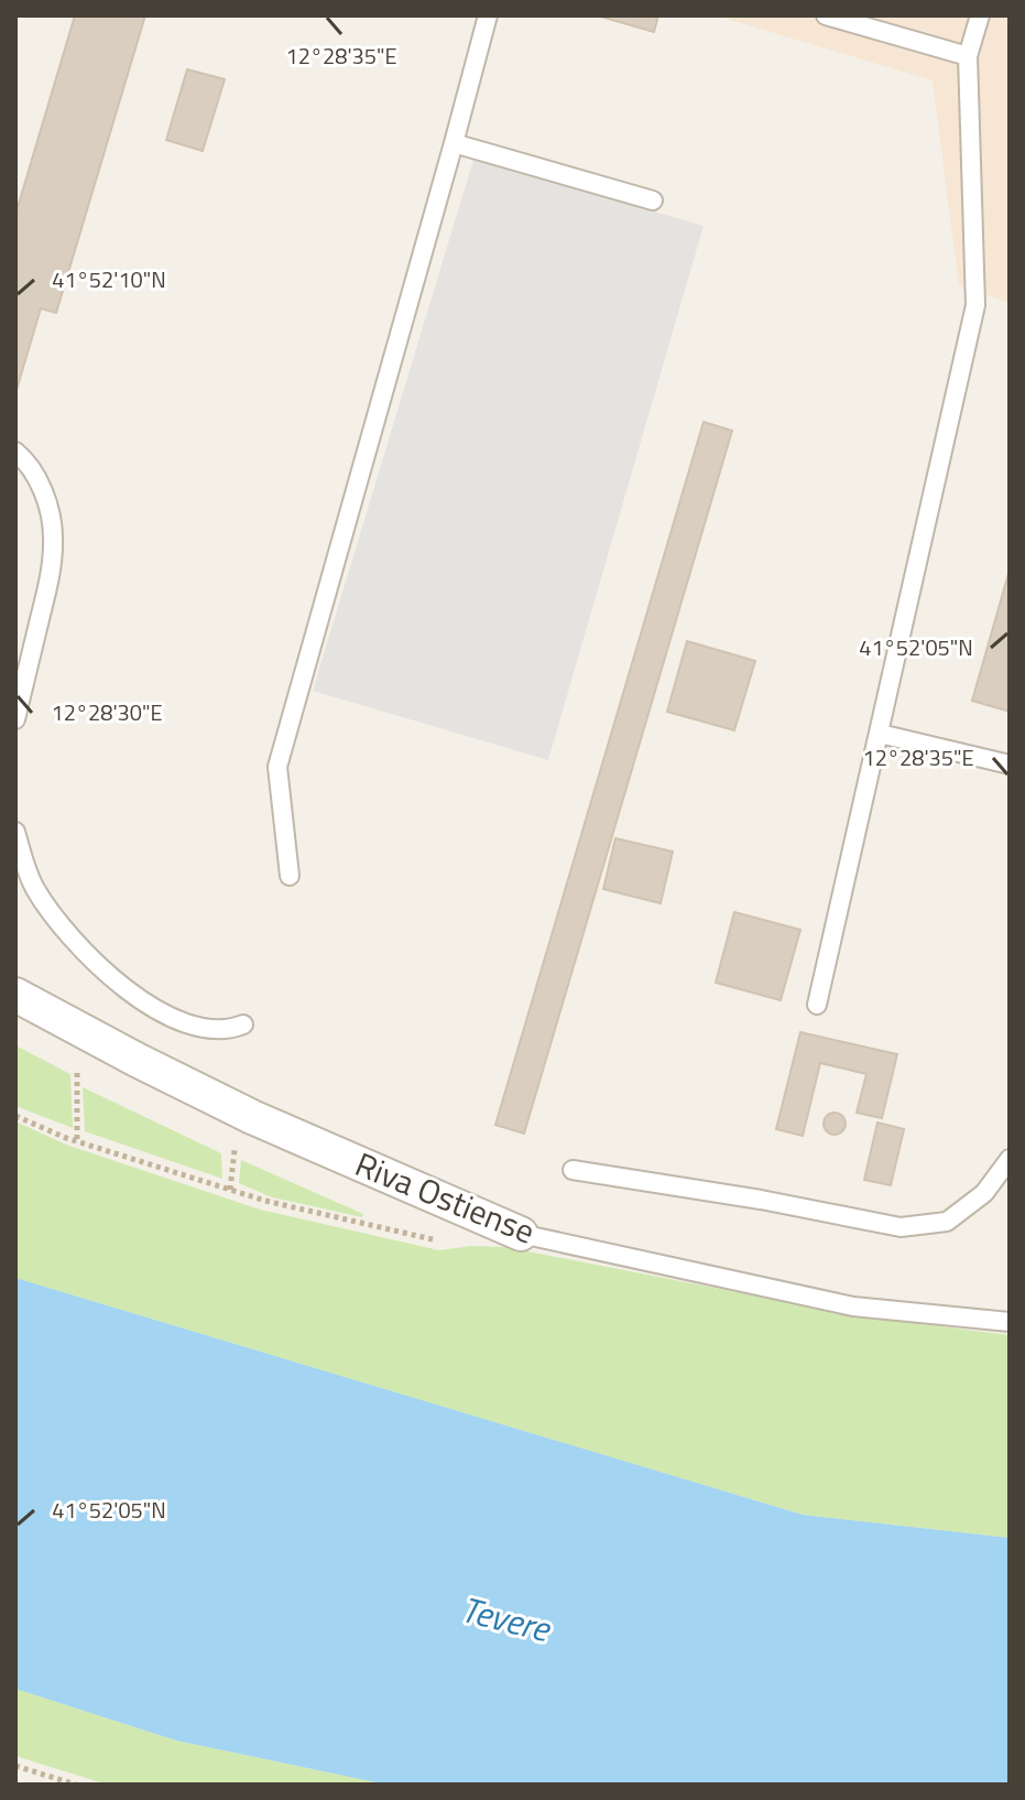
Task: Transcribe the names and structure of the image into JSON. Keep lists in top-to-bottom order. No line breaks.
{"streets":{"street":["Riva Ostiense"]},"water":["Tevere"],"coordinates":["12°28'35\"E","41°52'10\"N","41°52'05\"N","12°28'30\"E"]}
